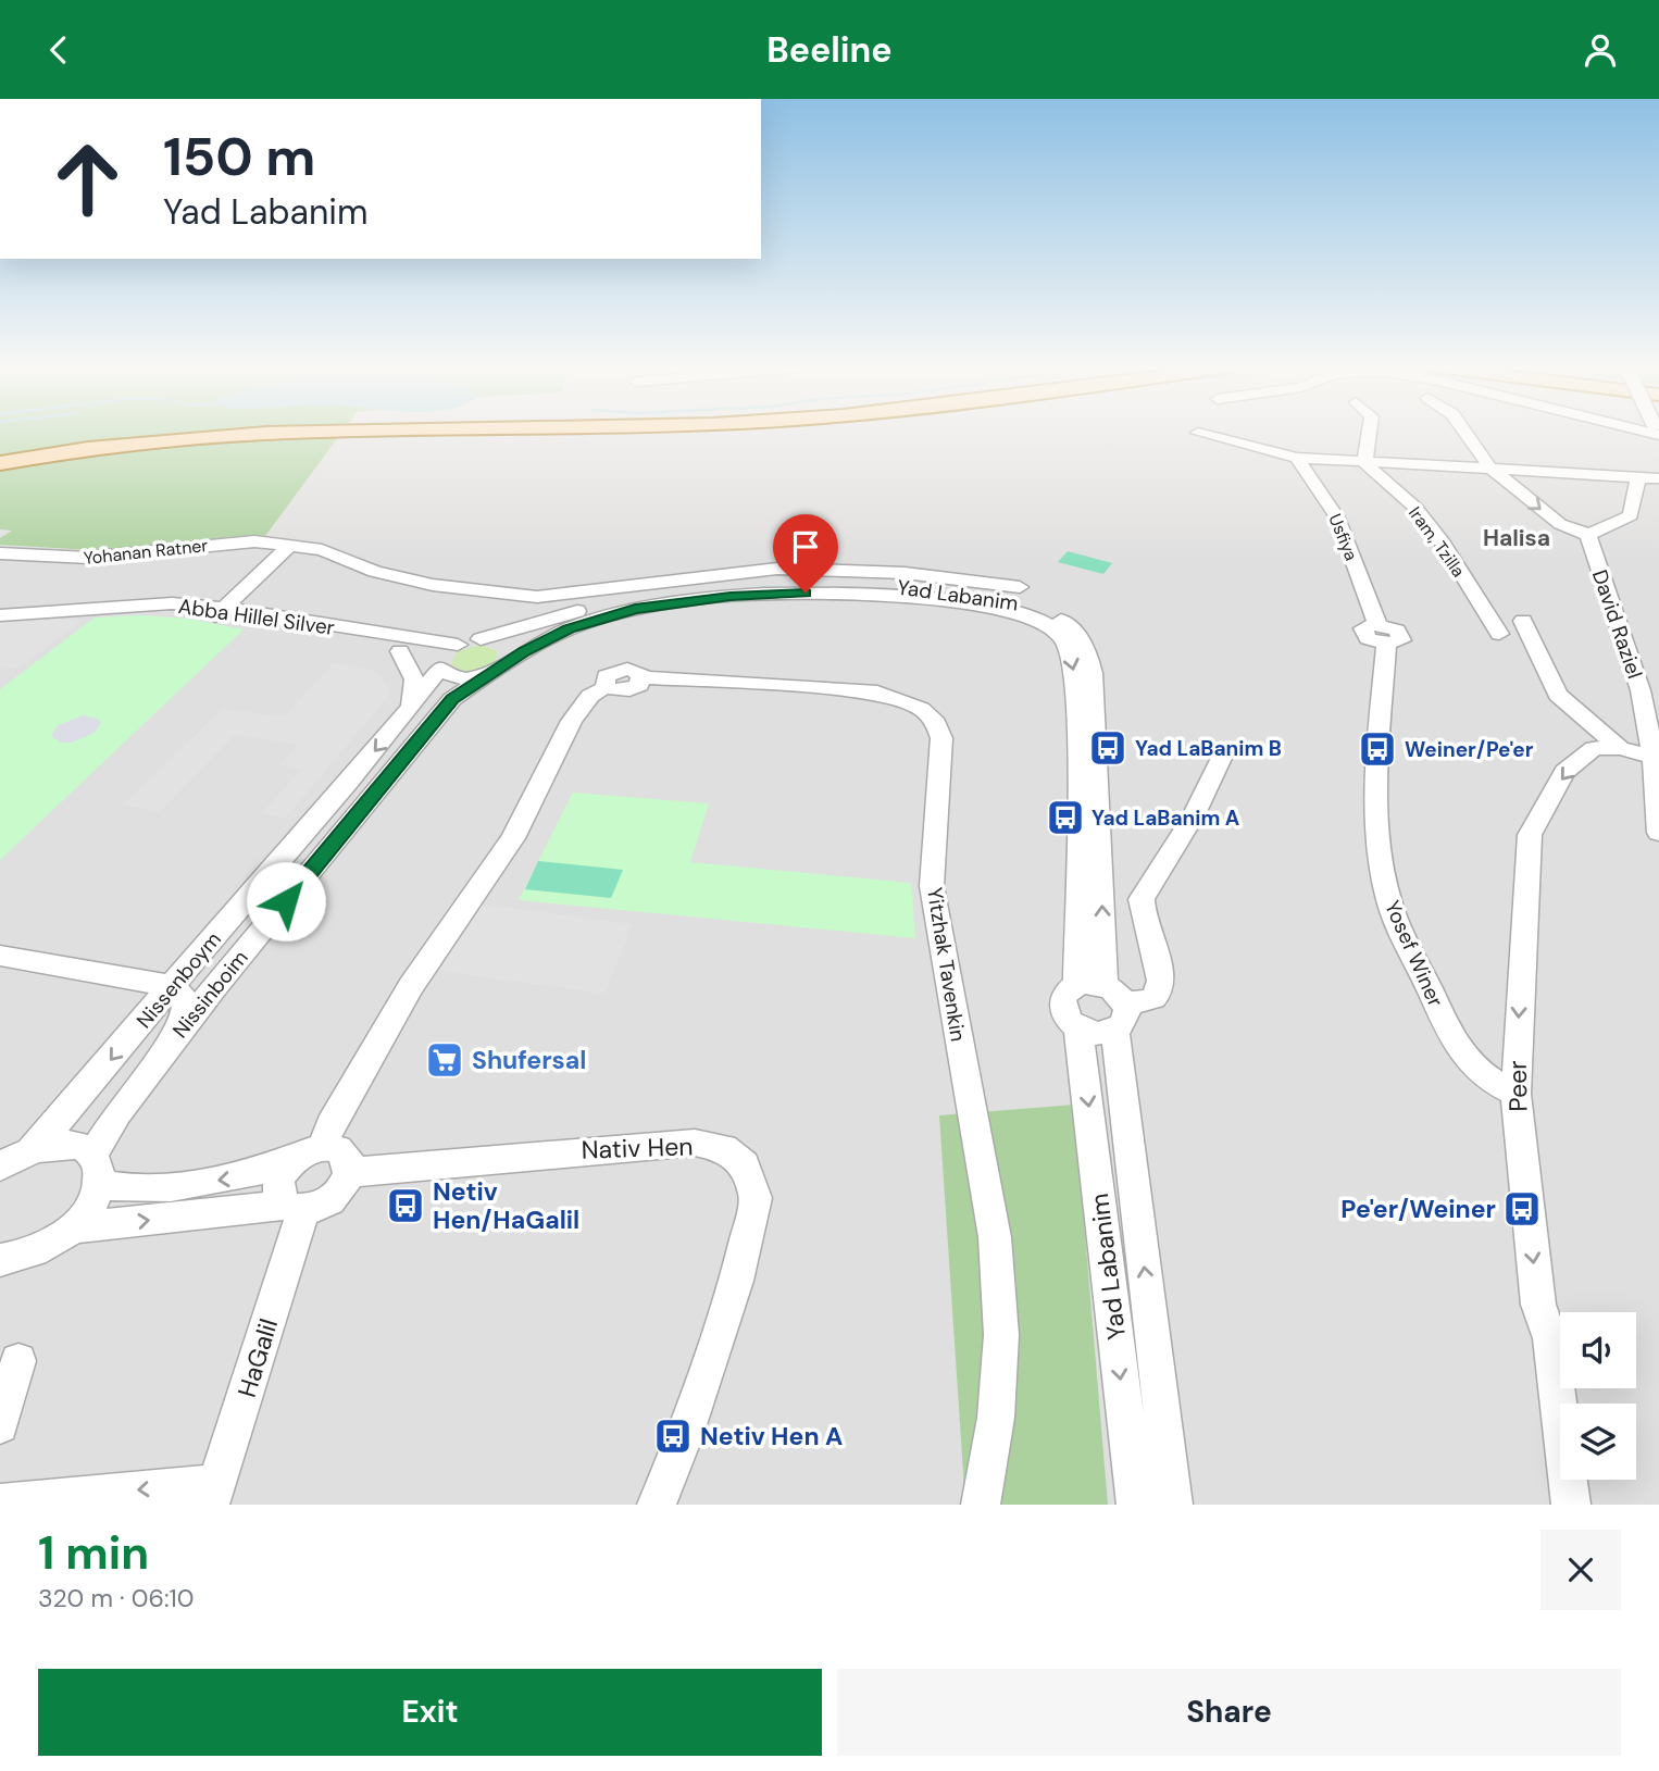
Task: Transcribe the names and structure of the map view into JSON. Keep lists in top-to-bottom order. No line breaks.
{"streets":{"street":["Usfiya","Iram, Tzilla","Yohanan Ratner","Yad Labanim","Abba Hillel Silver","David Raziel","Yosef Winer","Yitzhak Tavenkin","Nissenboym","Nissinboim","Peer","Nativ Hen","HaGalil"]},"crossings":[["Usfiya","Yosef Winer"],["Yohanan Ratner","Yad Labanim"],["Yad Labanim","Abba Hillel Silver"],["Yad Labanim","Nissenboym"],["Yad Labanim","Nissinboim"],["Abba Hillel Silver","Nissenboym"],["Abba Hillel Silver","Nissinboim"],["David Raziel","Peer"],["Yosef Winer","Peer"],["Yitzhak Tavenkin","Nativ Hen"],["Yitzhak Tavenkin","HaGalil"],["Nativ Hen","HaGalil"]],"one_way":["Nissenboym","Peer"],"districts":["Halisa"],"places":{"bus stop":["Yad LaBanim B","Weiner/Pe'er","Yad LaBanim A","Netiv Hen/HaGalil","Pe'er/Weiner","Netiv Hen A"],"supermarket":["Shufersal"]},"page":{"header":"Beeline","turn":["150 m","Yad Labanim"],"heading":["1 min","320 m · 06:10"],"buttons":["Exit","Share"]}}
